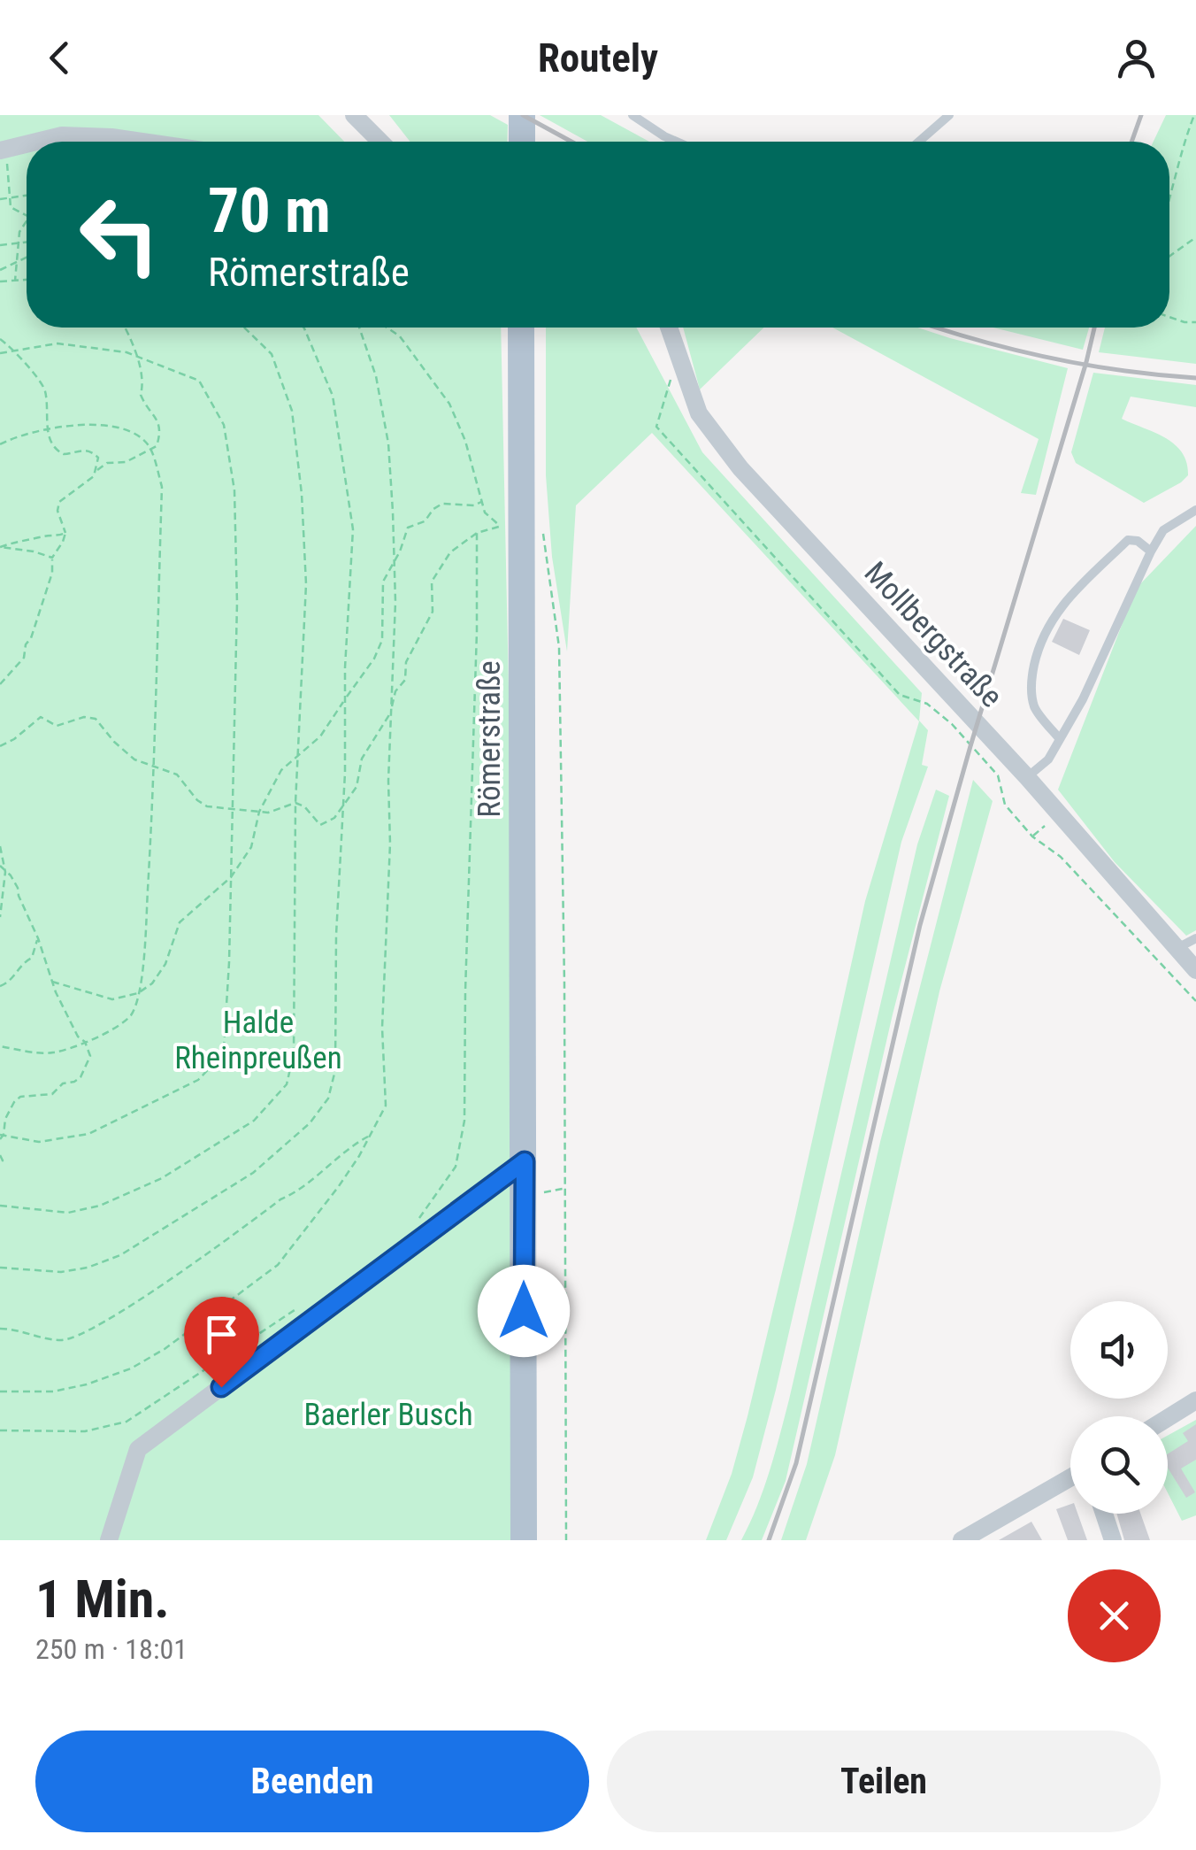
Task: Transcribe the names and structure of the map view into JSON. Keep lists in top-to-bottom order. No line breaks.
{"streets":{"main road":["Römerstraße"],"street":["Mollbergstraße"]},"parks":["Halde Rheinpreußen","Baerler Busch"],"page":{"header":"Routely","turn":["70 m","Römerstraße"],"heading":["1 Min.","250 m · 18:01"],"buttons":["Beenden","Teilen"]}}
